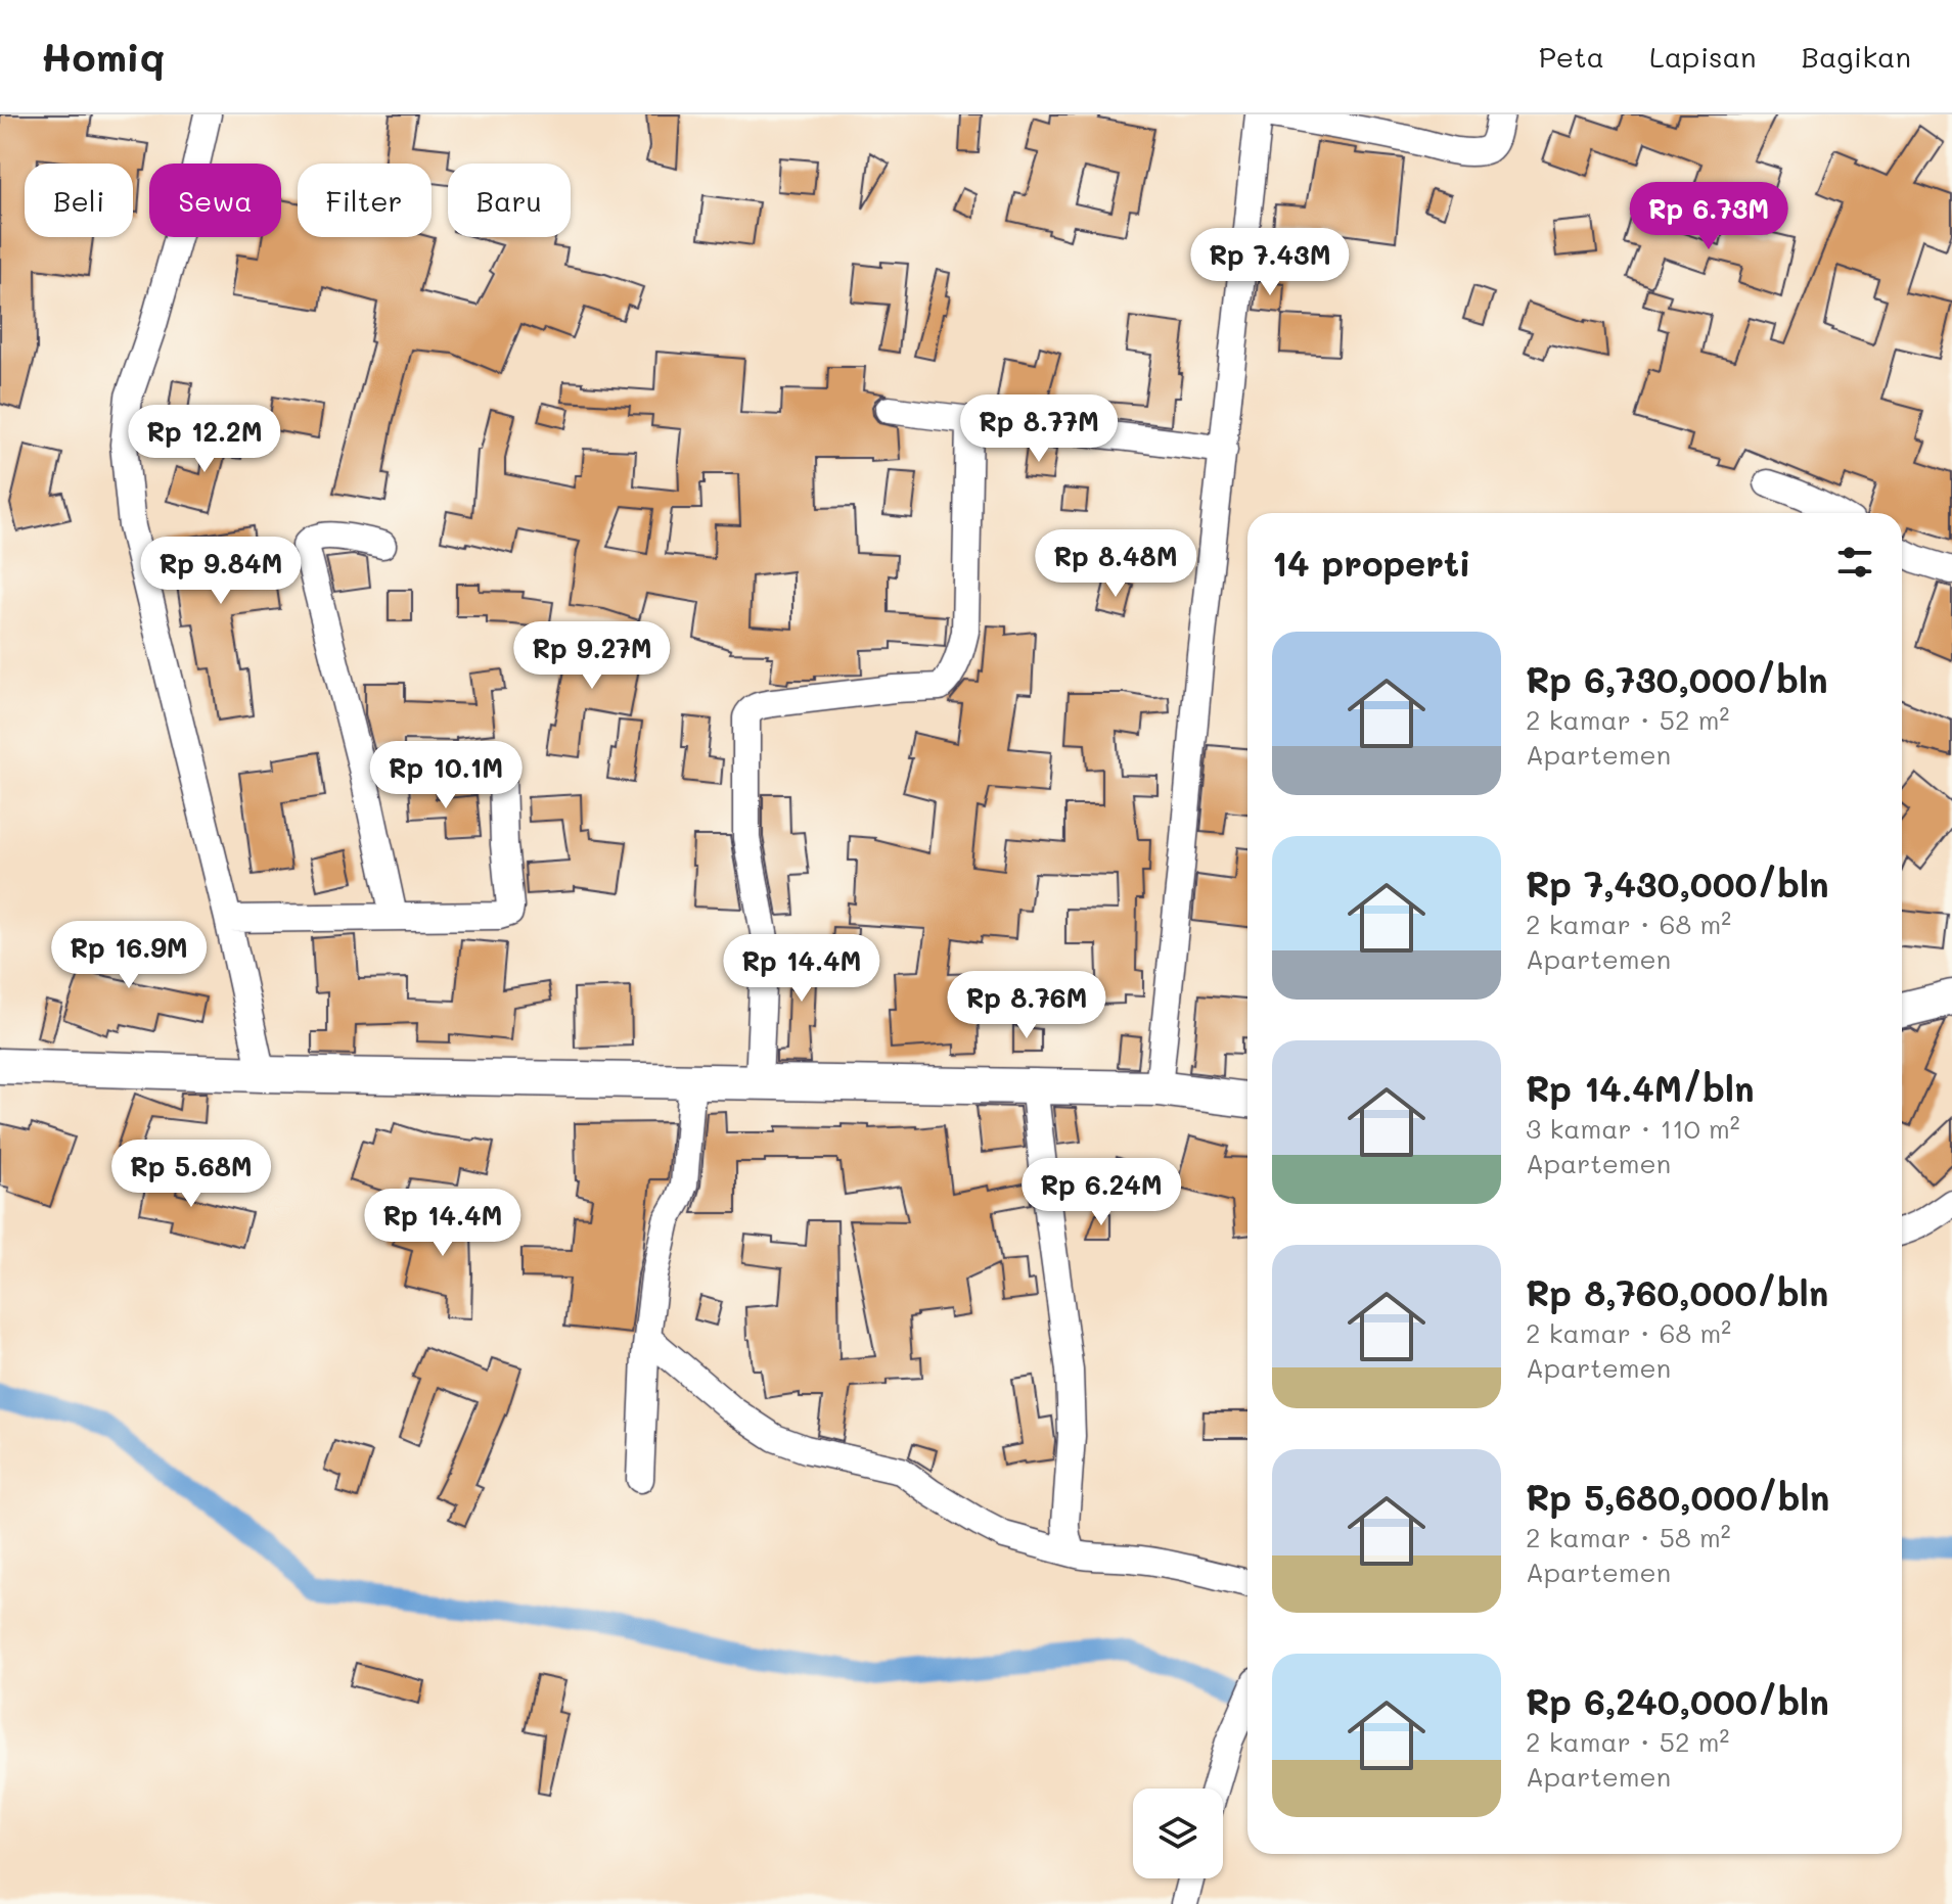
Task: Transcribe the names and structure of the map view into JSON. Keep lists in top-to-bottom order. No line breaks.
{"page":{"header":"Homiq","nav":["Peta","Lapisan","Bagikan"],"chip":["Beli","Sewa","Filter","Baru"],"price":["Rp 6.73M","Rp 7.43M","Rp 8.77M","Rp 12.2M","Rp 8.48M","Rp 9.84M","Rp 9.27M","Rp 10.1M","Rp 16.9M","Rp 14.4M","Rp 8.76M","Rp 5.68M","Rp 6.24M","Rp 14.4M"],"heading":"14 properti","list":[{"name":"Rp 6,730,000/bln","note":"2 kamar · 52 m² · Apartemen"},{"name":"Rp 7,430,000/bln","note":"2 kamar · 68 m² · Apartemen"},{"name":"Rp 14.4M/bln","note":"3 kamar · 110 m² · Apartemen"},{"name":"Rp 8,760,000/bln","note":"2 kamar · 68 m² · Apartemen"},{"name":"Rp 5,680,000/bln","note":"2 kamar · 58 m² · Apartemen"},{"name":"Rp 6,240,000/bln","note":"2 kamar · 52 m² · Apartemen"}]}}
